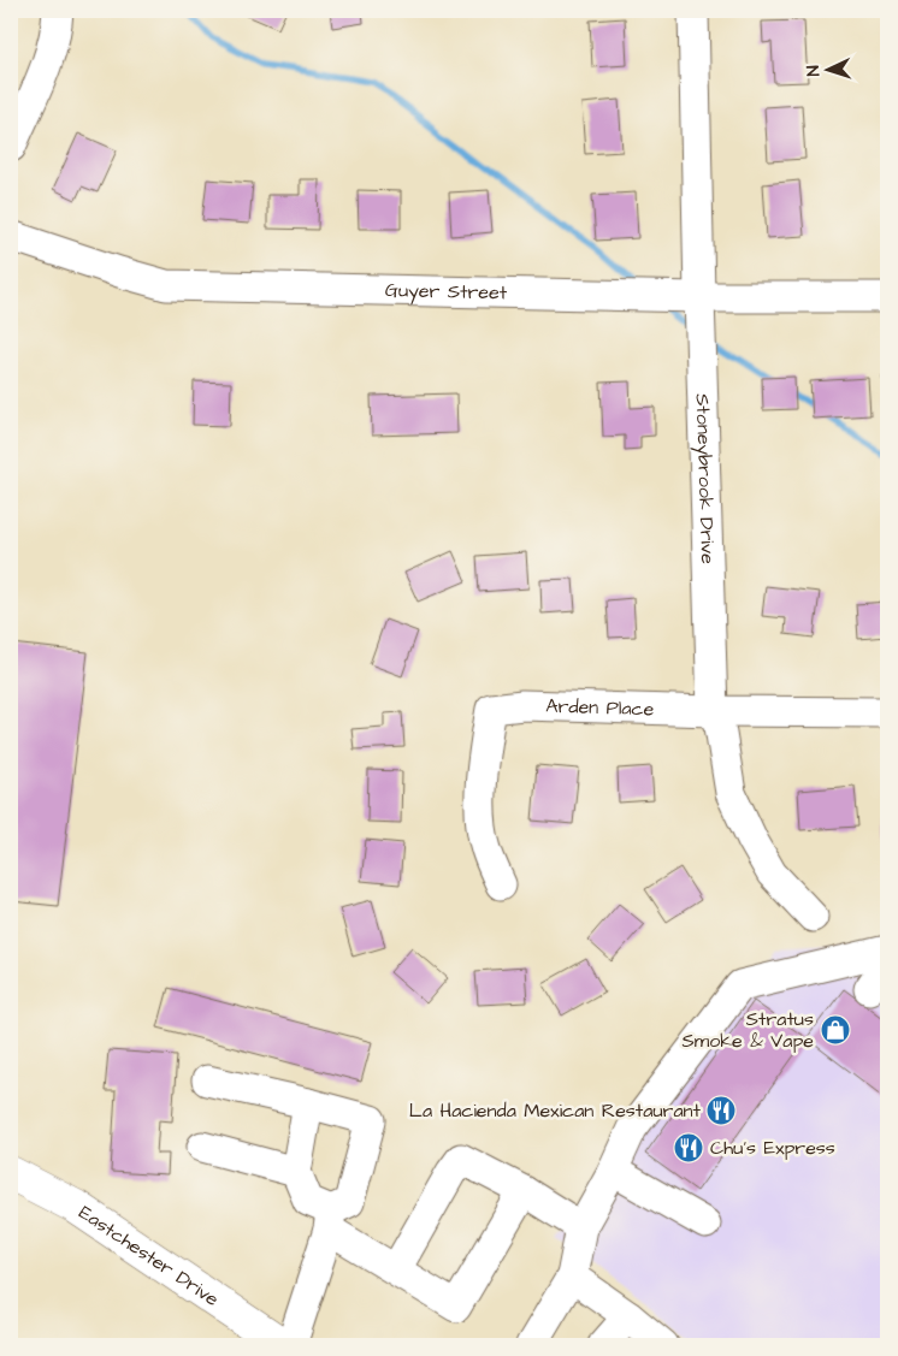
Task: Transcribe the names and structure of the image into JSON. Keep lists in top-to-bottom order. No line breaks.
{"streets":{"main road":["Eastchester Drive"],"street":["Guyer Street","Stoneybrook Drive","Arden Place"]},"crossings":[["Guyer Street","Stoneybrook Drive"],["Stoneybrook Drive","Arden Place"]],"places":{"shop":["Stratus Smoke & Vape"],"restaurant":["La Hacienda Mexican Restaurant","Chu's Express"]},"north":"left"}
